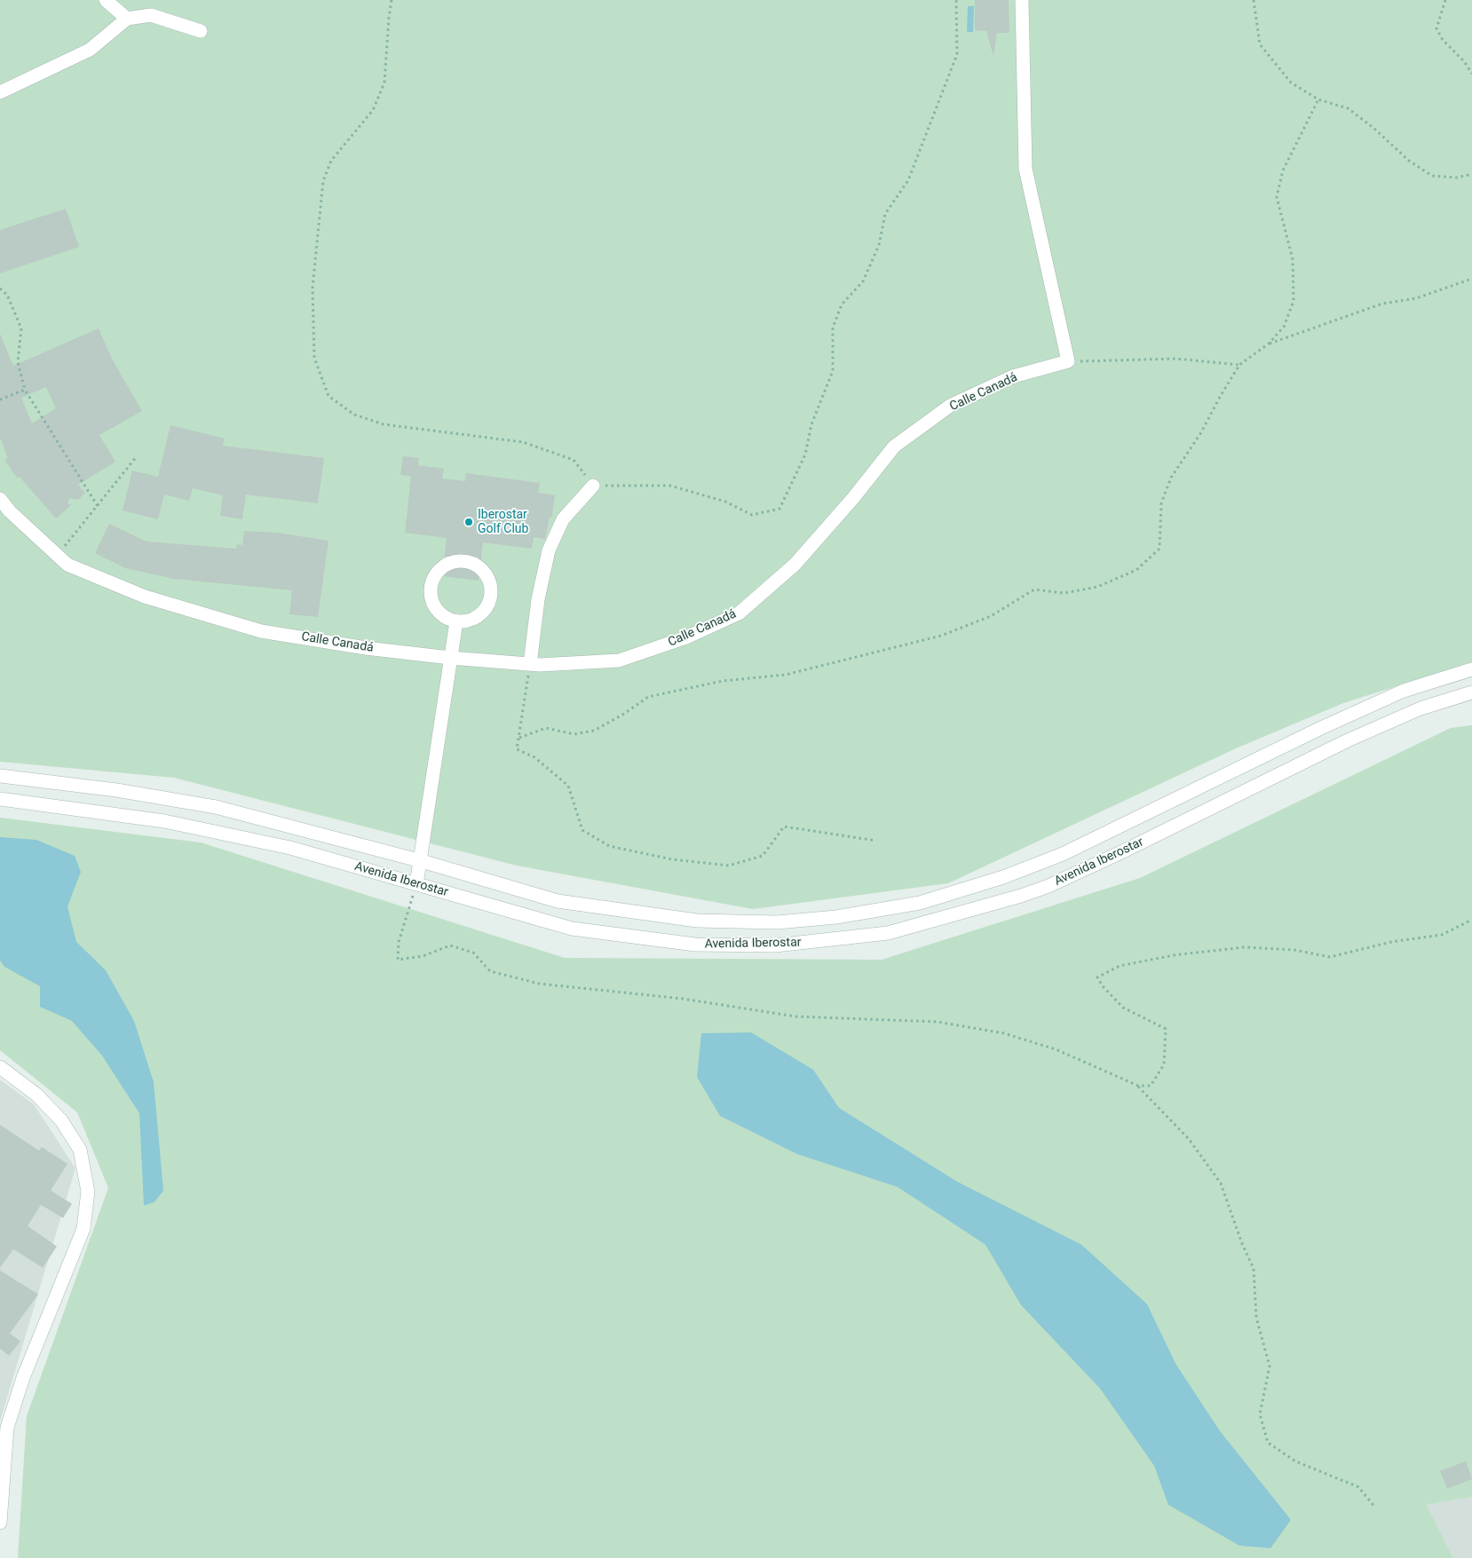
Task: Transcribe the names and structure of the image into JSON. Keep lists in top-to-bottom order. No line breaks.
{"streets":{"street":["Calle Canadá","Avenida Iberostar"]},"places":["Iberostar Golf Club"]}
